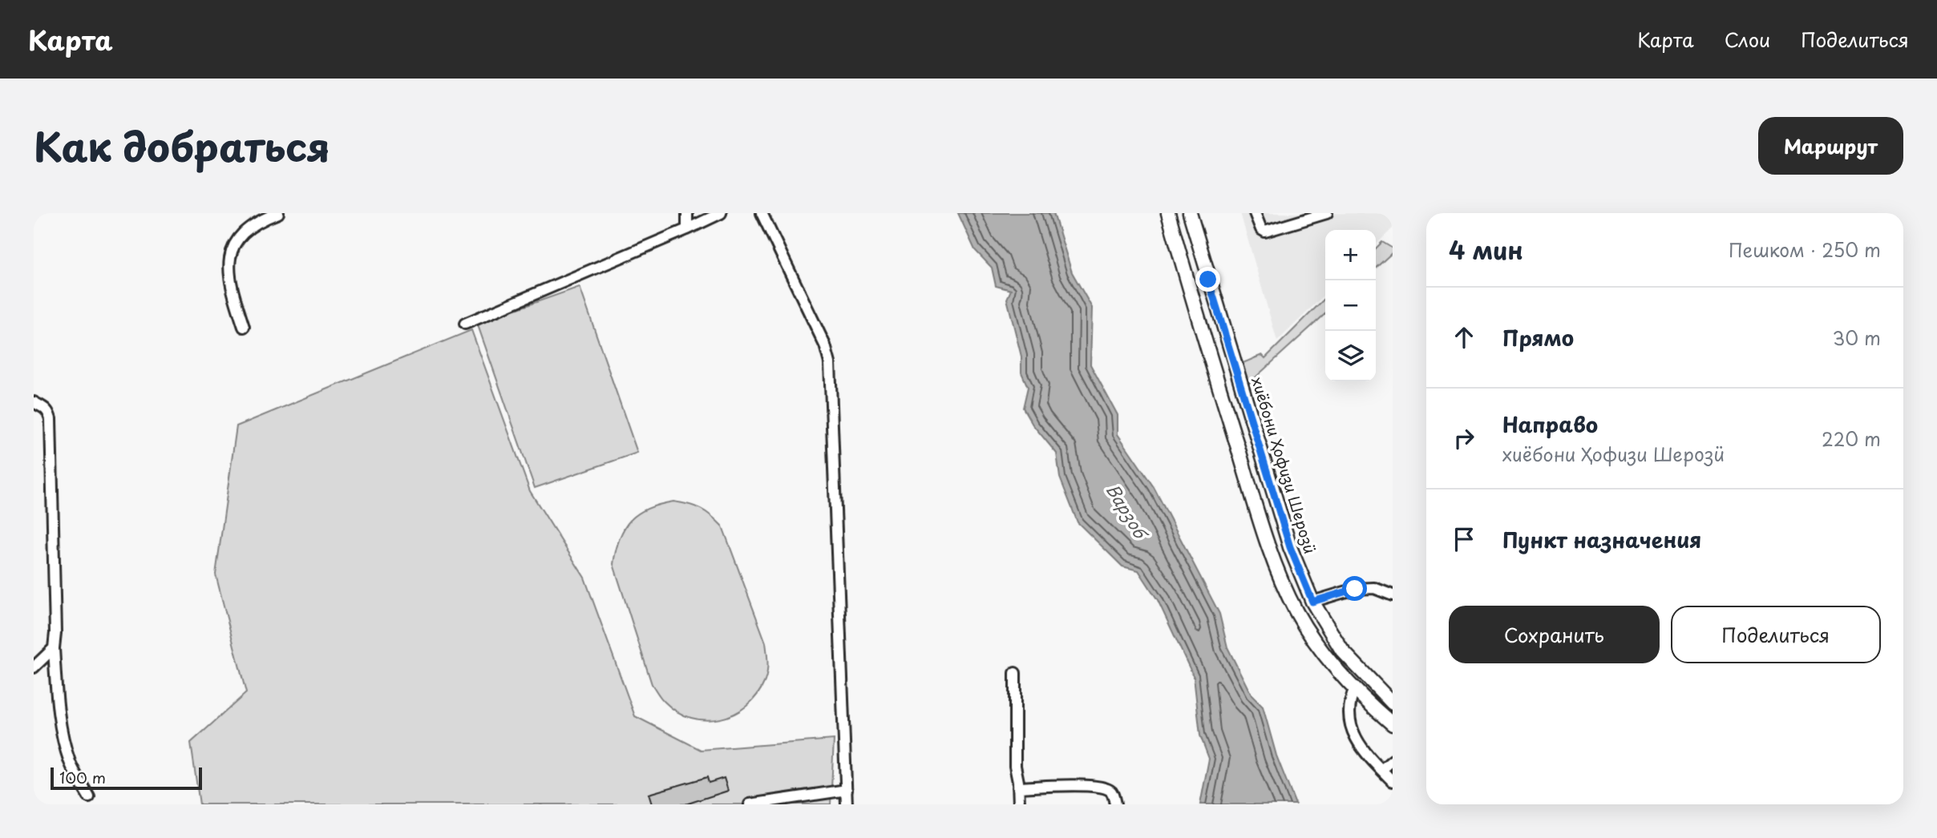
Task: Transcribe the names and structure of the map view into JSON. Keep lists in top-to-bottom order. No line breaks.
{"streets":{"main road":["хиёбони Ҳофизи Шерозӣ"]},"water":["Варзоб"],"scale_bar":"100 m","page":{"header":"Карта","nav":["Карта","Слои","Поделиться"],"title":"Как добраться","buttons":["Маршрут",["Сохранить","Поделиться"]],"heading":["4 мин","Пешком · 250 m"],"map_buttons":["+","−"],"list":[["Прямо","30 m"],["Направо","хиёбони Ҳофизи Шерозӣ","220 m"],"Пункт назначения"],"scale":"100 m"}}
